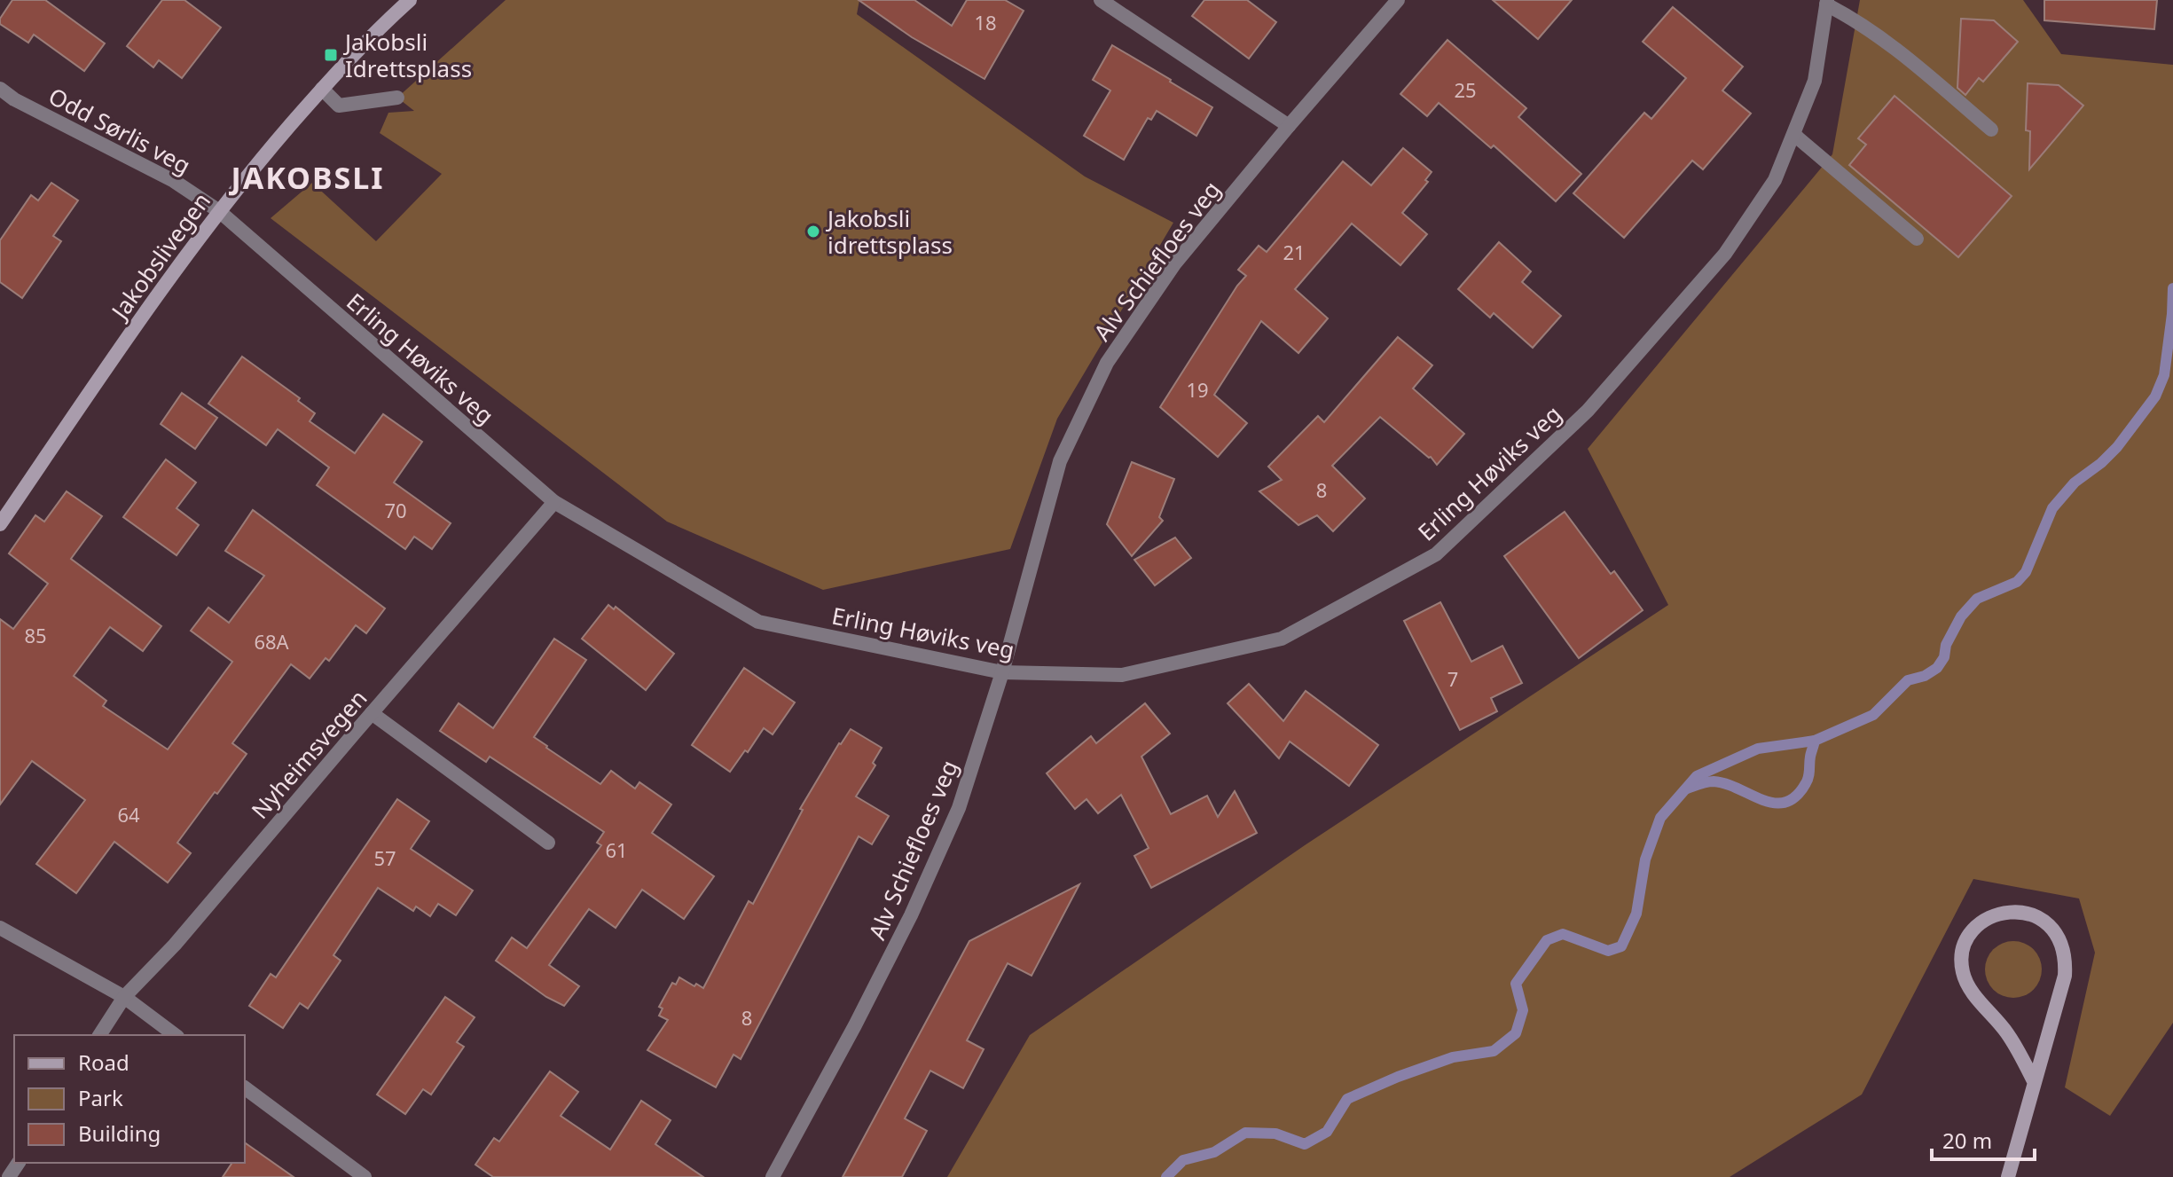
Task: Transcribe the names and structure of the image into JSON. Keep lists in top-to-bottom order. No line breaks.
{"streets":{"street":["Odd Sørlis veg","Jakobslivegen","Alv Schiefloes veg","Erling Høviks veg","Nyheimsvegen"]},"crossings":[["Odd Sørlis veg","Jakobslivegen"],["Odd Sørlis veg","Erling Høviks veg"],["Jakobslivegen","Erling Høviks veg"],["Alv Schiefloes veg","Erling Høviks veg"],["Erling Høviks veg","Nyheimsvegen"]],"districts":["JAKOBSLI"],"places":{"transit":["Jakobsli Idrettsplass"],"other":["Jakobsli idrettsplass"]},"house_numbers":["18","25","21","19","8","70","85","68A","7","64","61","57","8"],"legend":["Road","Park","Building"],"scale_bar":"20 m"}
